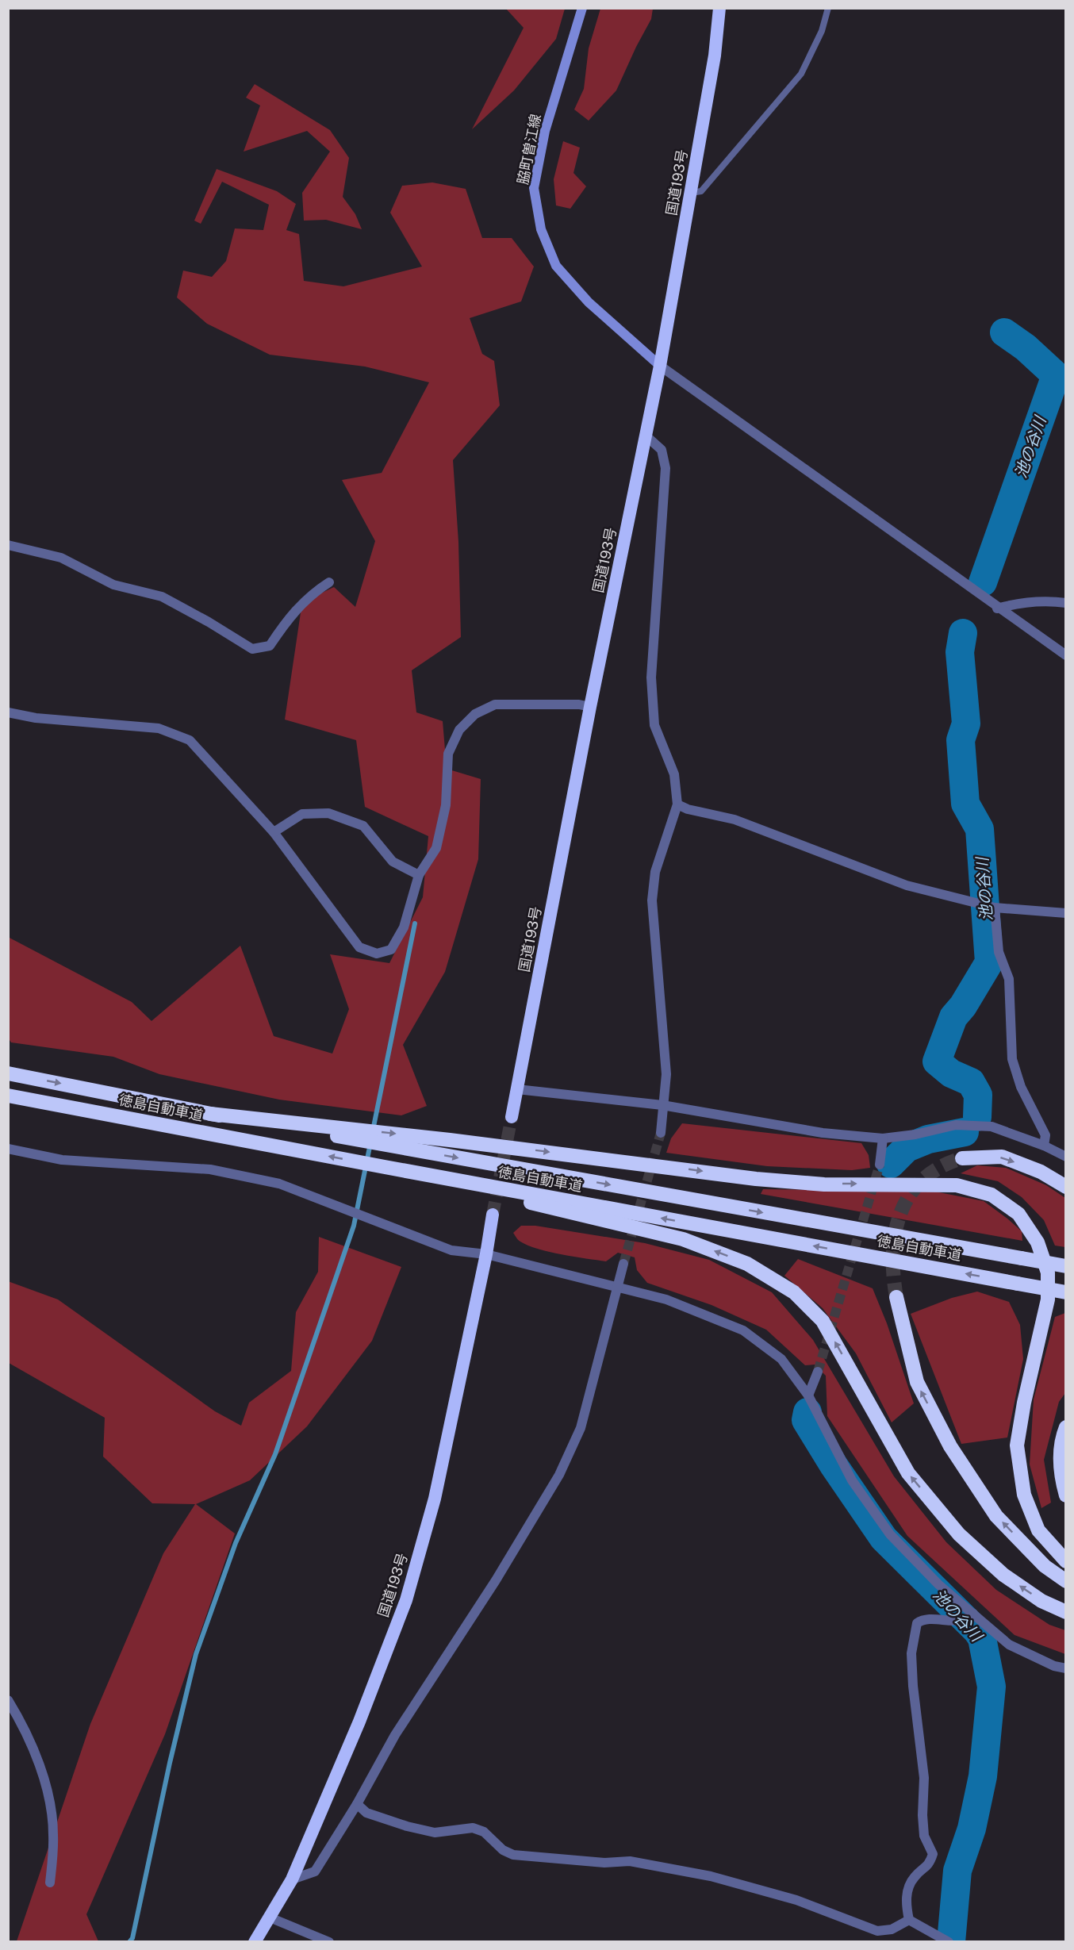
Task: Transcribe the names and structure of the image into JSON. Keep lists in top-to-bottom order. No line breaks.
{"streets":{"highway":["国道193号","徳島自動車道"],"main road":["脇町曽江線"]},"crossings":[["脇町曽江線","国道193号"]],"water":["池の谷川"]}
